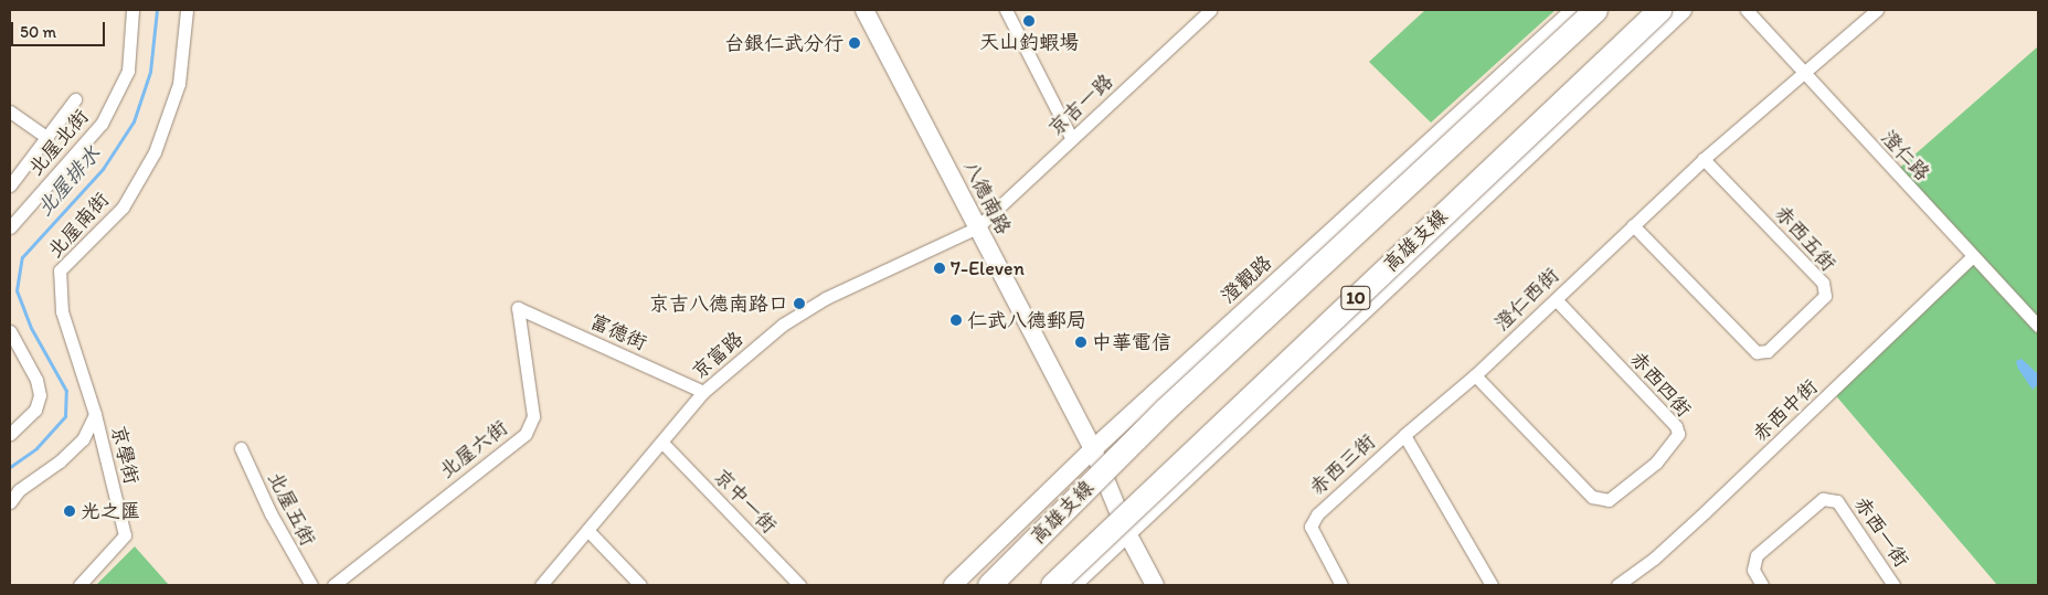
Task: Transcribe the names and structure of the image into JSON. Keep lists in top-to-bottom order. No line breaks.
{"streets":{"highway":["高雄支線","10"],"street":["京吉一路","北屋北街","澄仁路","八德南路","北屋南街","赤西五街","澄觀路","澄仁西街","富德街","京富路","赤西四街","赤西中街","北屋六街","京學街","赤西三街","京中一街","北屋五街","赤西一街"]},"crossings":[["京吉一路","八德南路"],["京吉一路","京富路"],["澄仁路","澄仁西街"],["澄仁路","赤西中街"],["八德南路","澄觀路"],["八德南路","京富路"],["北屋南街","京學街"],["赤西五街","澄仁西街"],["澄仁西街","赤西四街"],["澄仁西街","赤西三街"],["富德街","京富路"],["富德街","北屋六街"],["京富路","京中一街"]],"water":["北屋排水"],"places":["天山釣蝦場","台銀仁武分行","7-Eleven","京吉八德南路口","仁武八德郵局","中華電信","光之匯"],"scale_bar":"50 m"}
